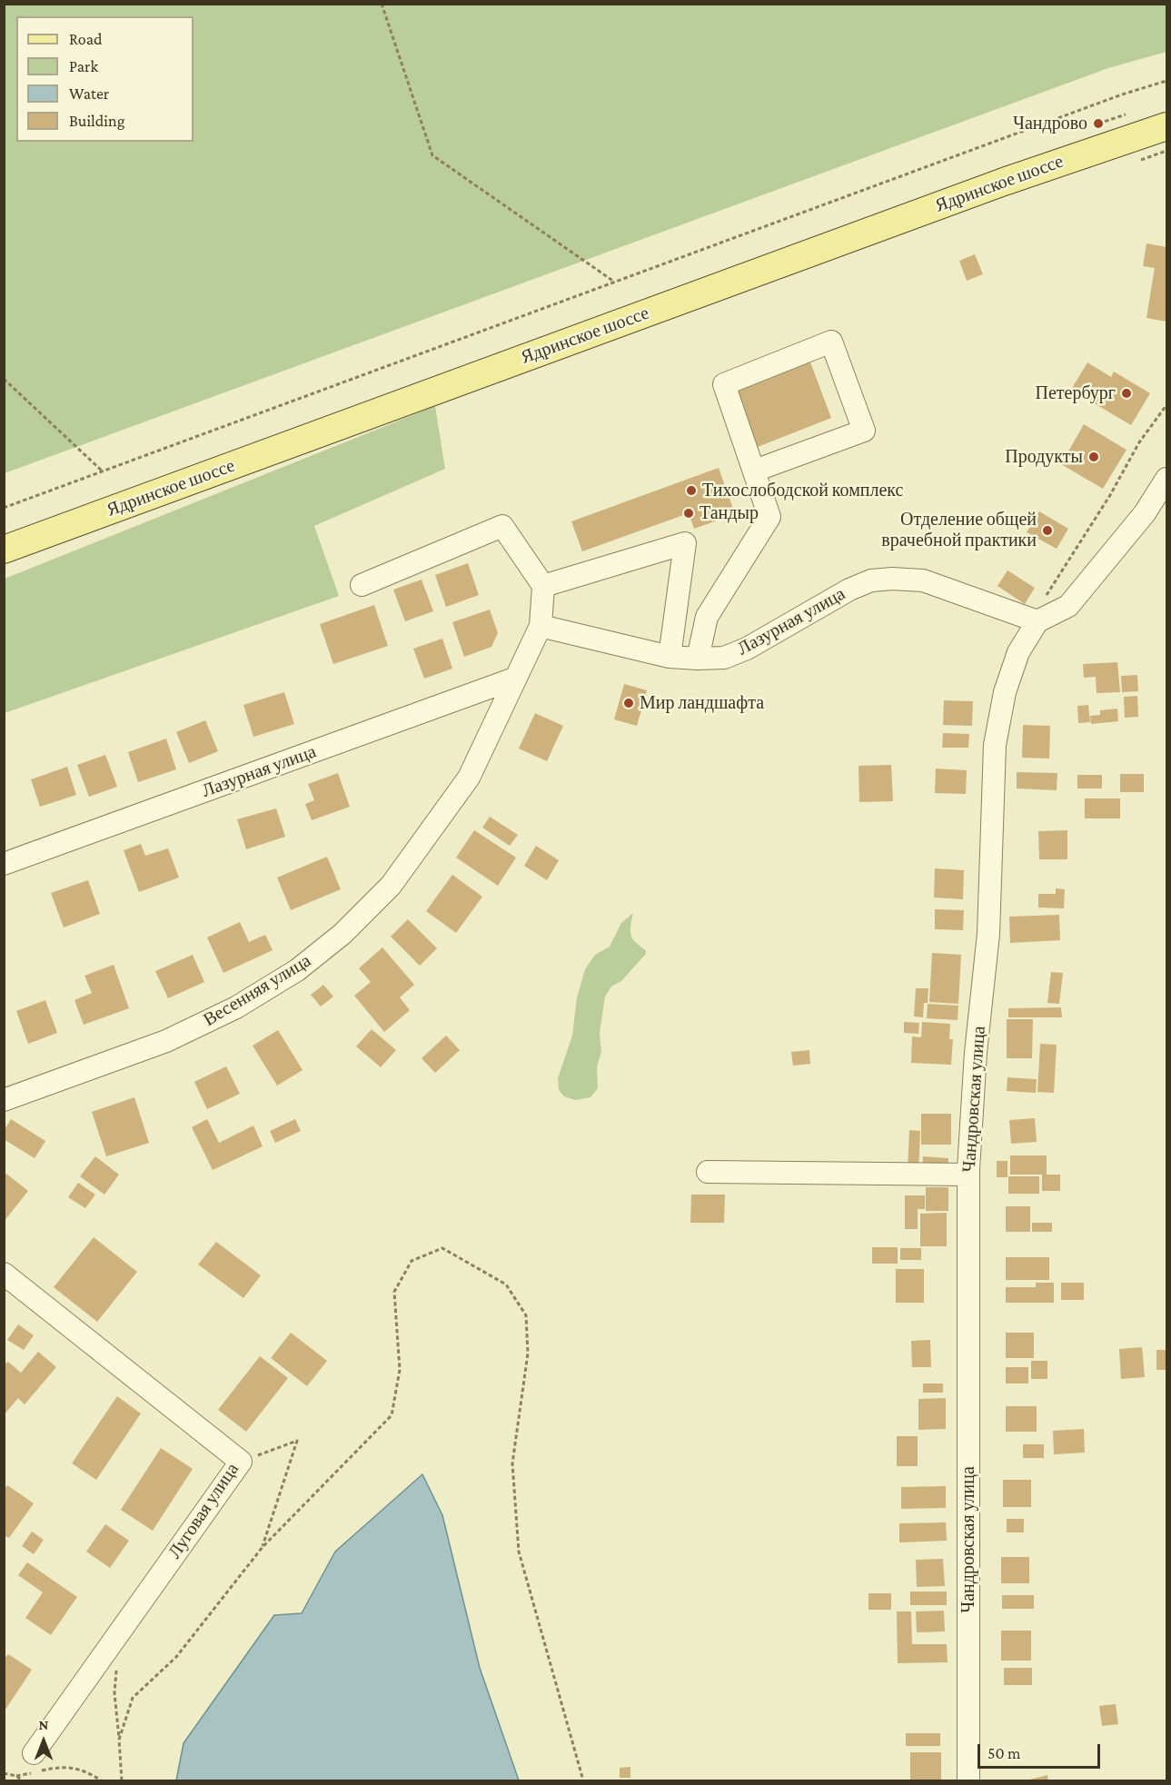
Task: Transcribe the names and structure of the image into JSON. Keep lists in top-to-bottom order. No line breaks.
{"streets":{"main road":["Ядринское шоссе"],"street":["Лазурная улица","Весенняя улица","Чандровская улица","Луговая улица"]},"crossings":[["Лазурная улица","Весенняя улица"],["Лазурная улица","Чандровская улица"]],"places":["Чандрово","Петербург","Продукты","Тихослободской комплекс","Тандыр","Отделение общей врачебной практики","Мир ландшафта"],"legend":["Road","Park","Water","Building"],"scale_bar":"50 m","north":"top"}
